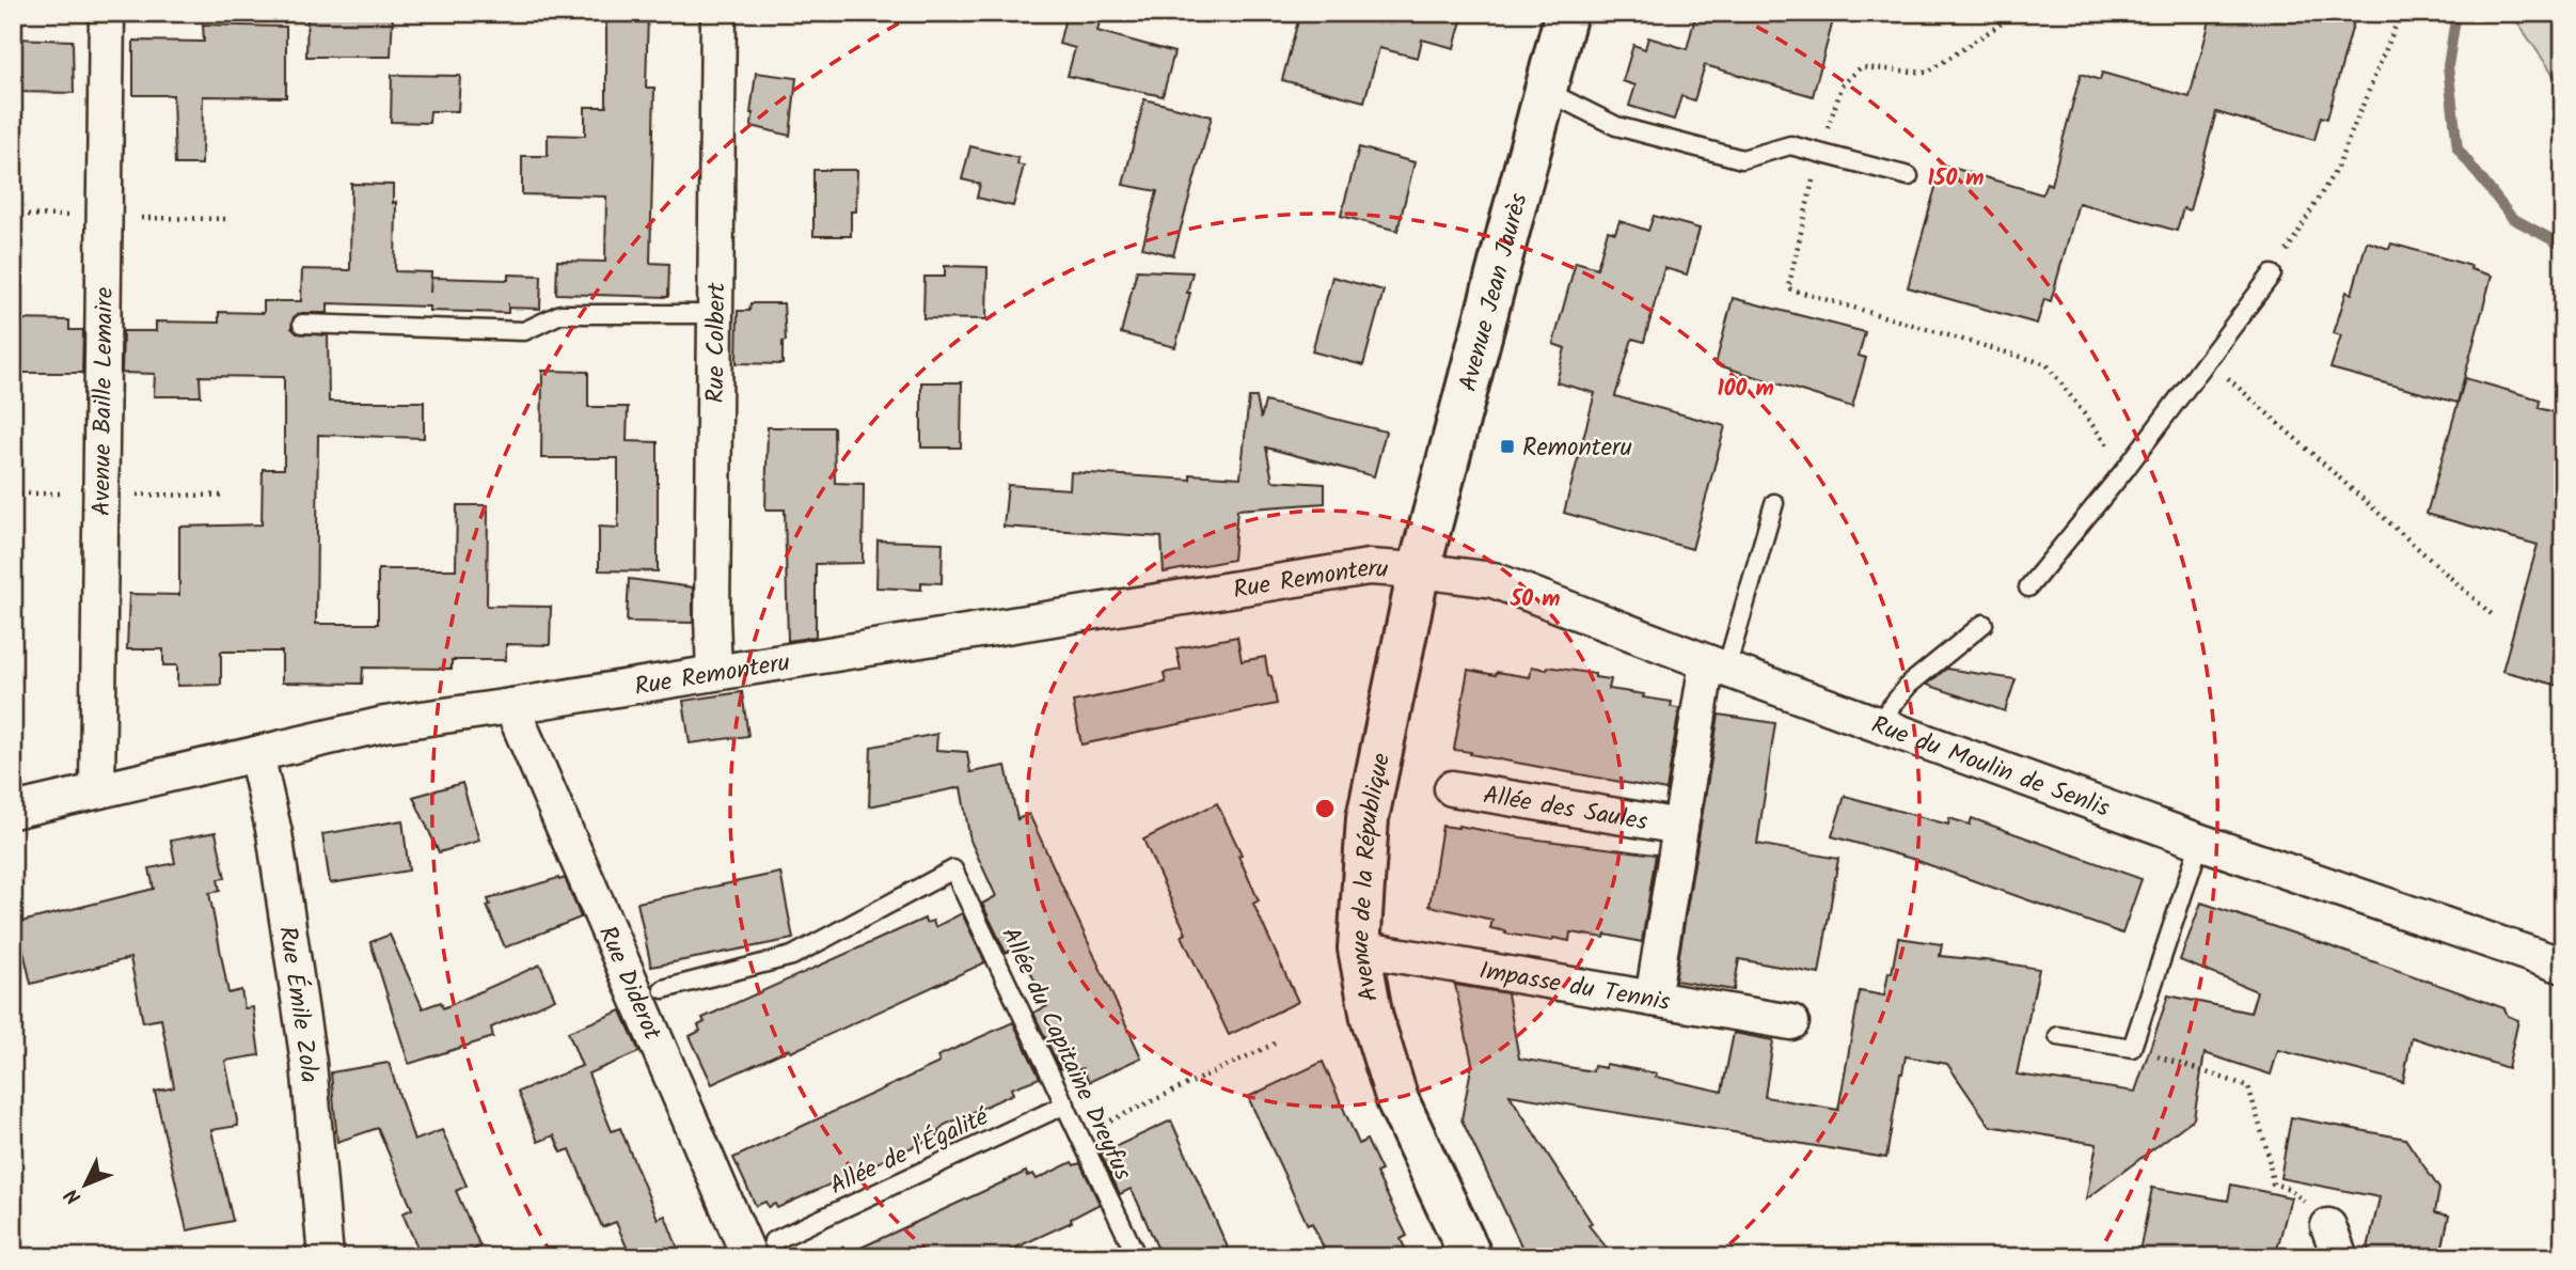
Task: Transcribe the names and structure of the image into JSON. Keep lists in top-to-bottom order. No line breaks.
{"streets":{"street":["Avenue Jean Jaurès","Rue Colbert","Avenue Baille Lemaire","Rue Remonteru","Rue du Moulin de Senlis","Allée des Saules","Avenue de la République","Rue Diderot","Impasse du Tennis","Rue Émile Zola"],"lane":["Allée du Capitaine Dreyfus","Allée de l'Égalité"]},"crossings":[["Avenue Jean Jaurès","Rue Remonteru"],["Avenue Jean Jaurès","Rue du Moulin de Senlis"],["Avenue Jean Jaurès","Avenue de la République"],["Rue Colbert","Rue Remonteru"],["Avenue Baille Lemaire","Rue Remonteru"],["Rue Remonteru","Rue du Moulin de Senlis"],["Rue Remonteru","Avenue de la République"],["Rue Remonteru","Rue Diderot"],["Rue Remonteru","Rue Émile Zola"],["Rue du Moulin de Senlis","Allée des Saules"],["Rue du Moulin de Senlis","Avenue de la République"],["Allée des Saules","Impasse du Tennis"],["Avenue de la République","Impasse du Tennis"],["Rue Diderot","Allée de l'Égalité"],["Allée du Capitaine Dreyfus","Allée de l'Égalité"]],"places":{"transit":["Remonteru"]},"north":"bottom left","rings":["150 m","100 m","50 m"]}
